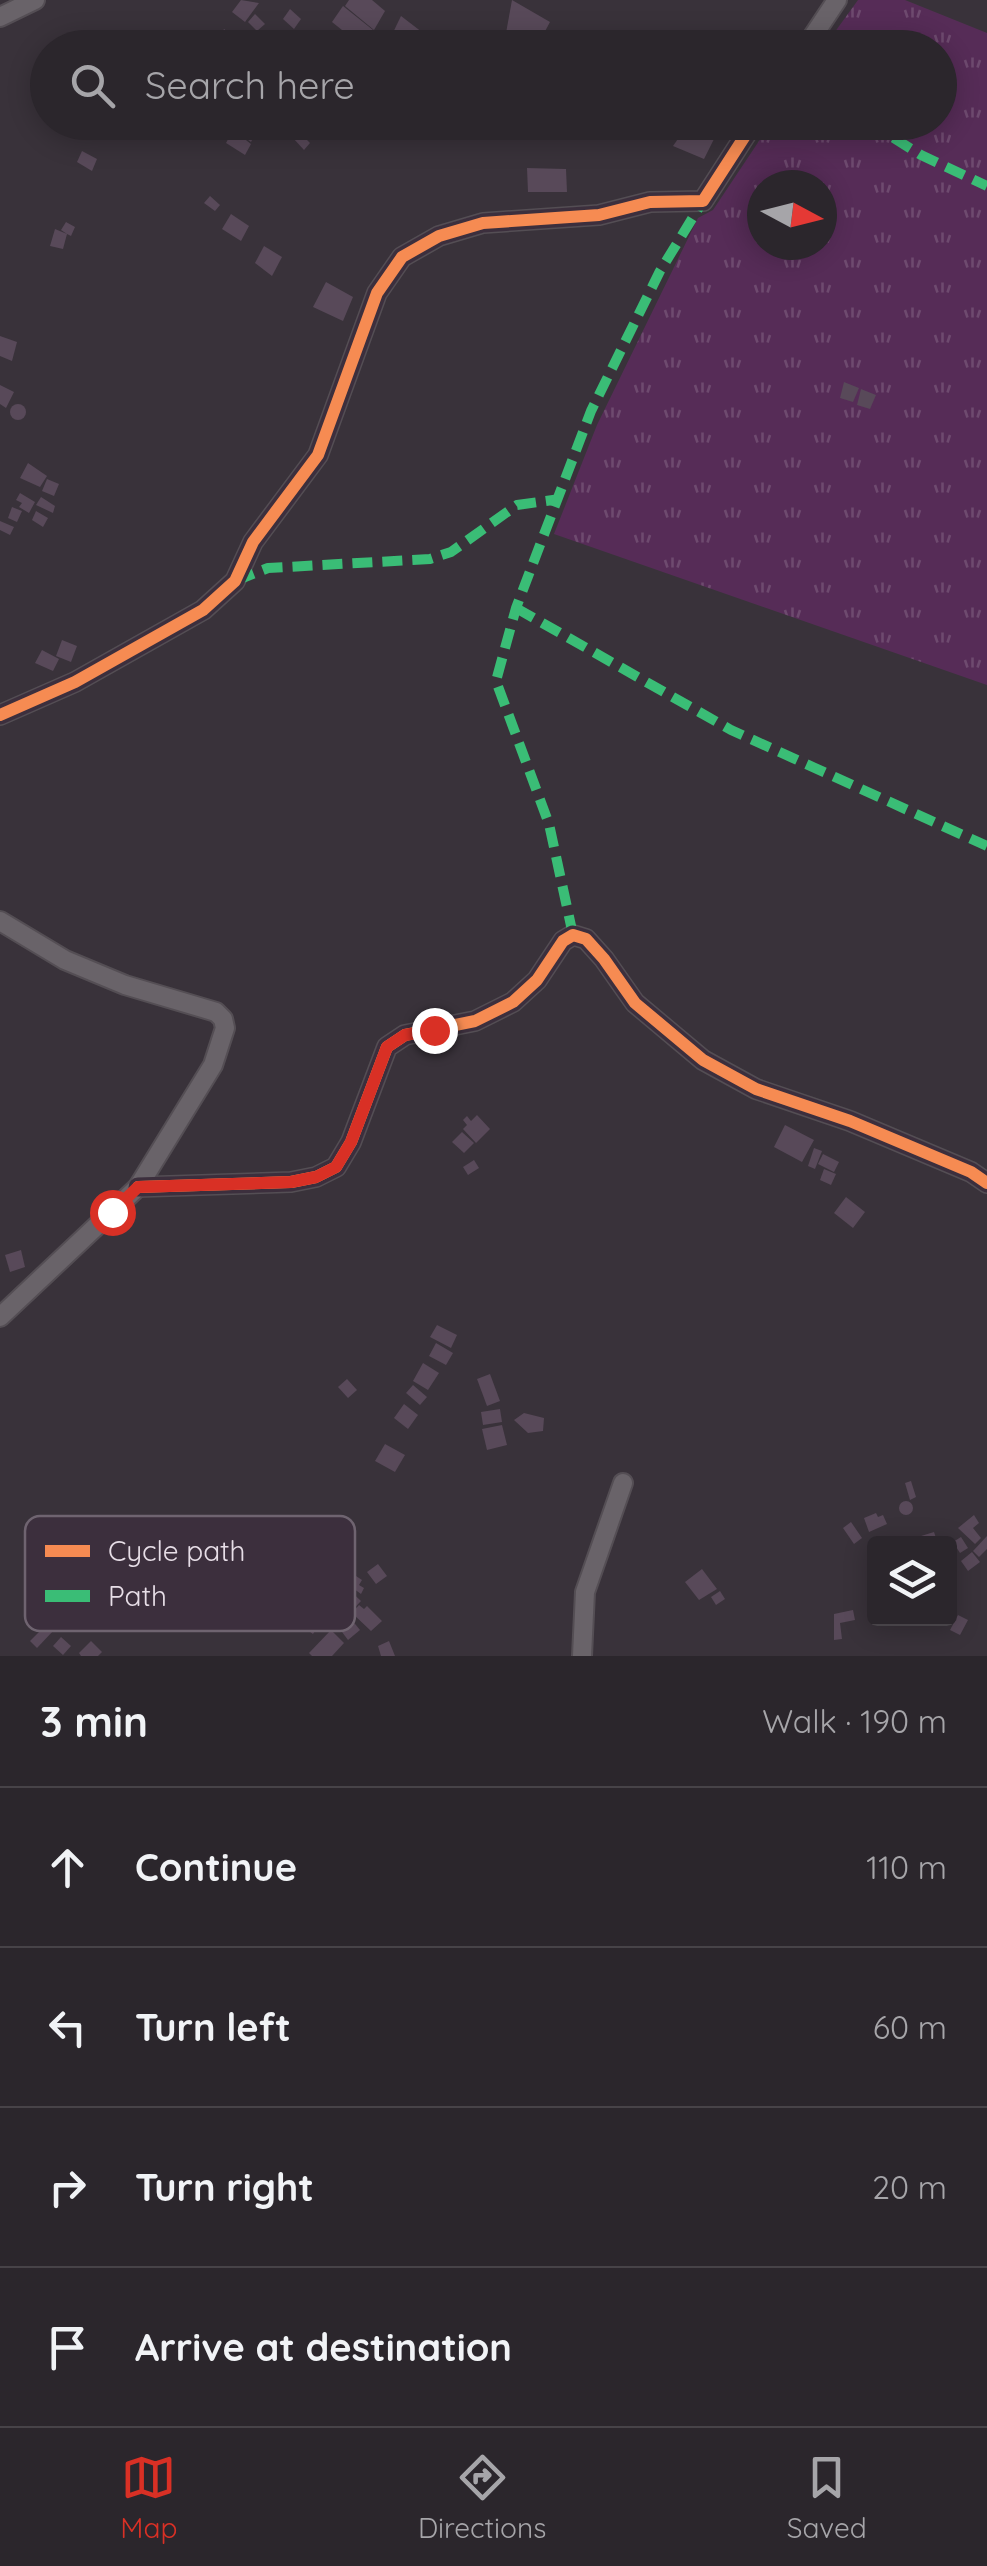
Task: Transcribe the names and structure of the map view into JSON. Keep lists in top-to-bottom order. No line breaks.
{"legend":["Cycle path","Path"],"north":"right","page":{"search":"Search here","heading":["3 min","Walk · 190 m"],"list":[["Continue","110 m"],["Turn left","60 m"],["Turn right","20 m"],"Arrive at destination"],"nav":["Map","Directions","Saved"]}}
